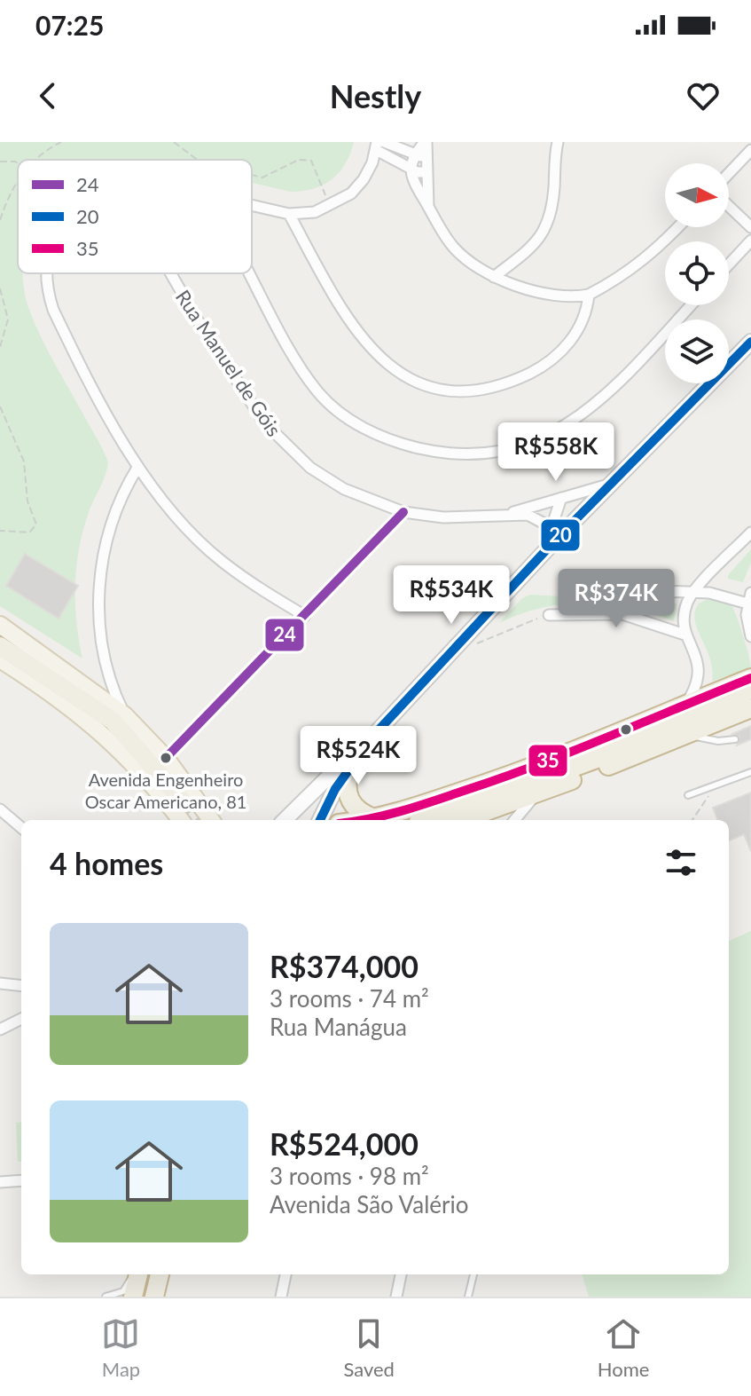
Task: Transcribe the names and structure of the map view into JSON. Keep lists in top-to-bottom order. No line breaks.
{"streets":{"street":["Rua Manuel de Góis"]},"places":["Avenida Engenheiro Oscar Americano, 81"],"lines":["transit line 20","transit line 24","transit line 35"],"legend":["24","20","35"],"north":"right","page":{"status":"07:25","header":"Nestly","price":["R$558K","R$534K","R$374K","R$524K"],"heading":"4 homes","list":[{"name":"R$374,000","note":"3 rooms · 74 m² · Rua Manágua"},{"name":"R$524,000","note":"3 rooms · 98 m² · Avenida São Valério"}],"tabs":["Map","Saved","Home"]}}
